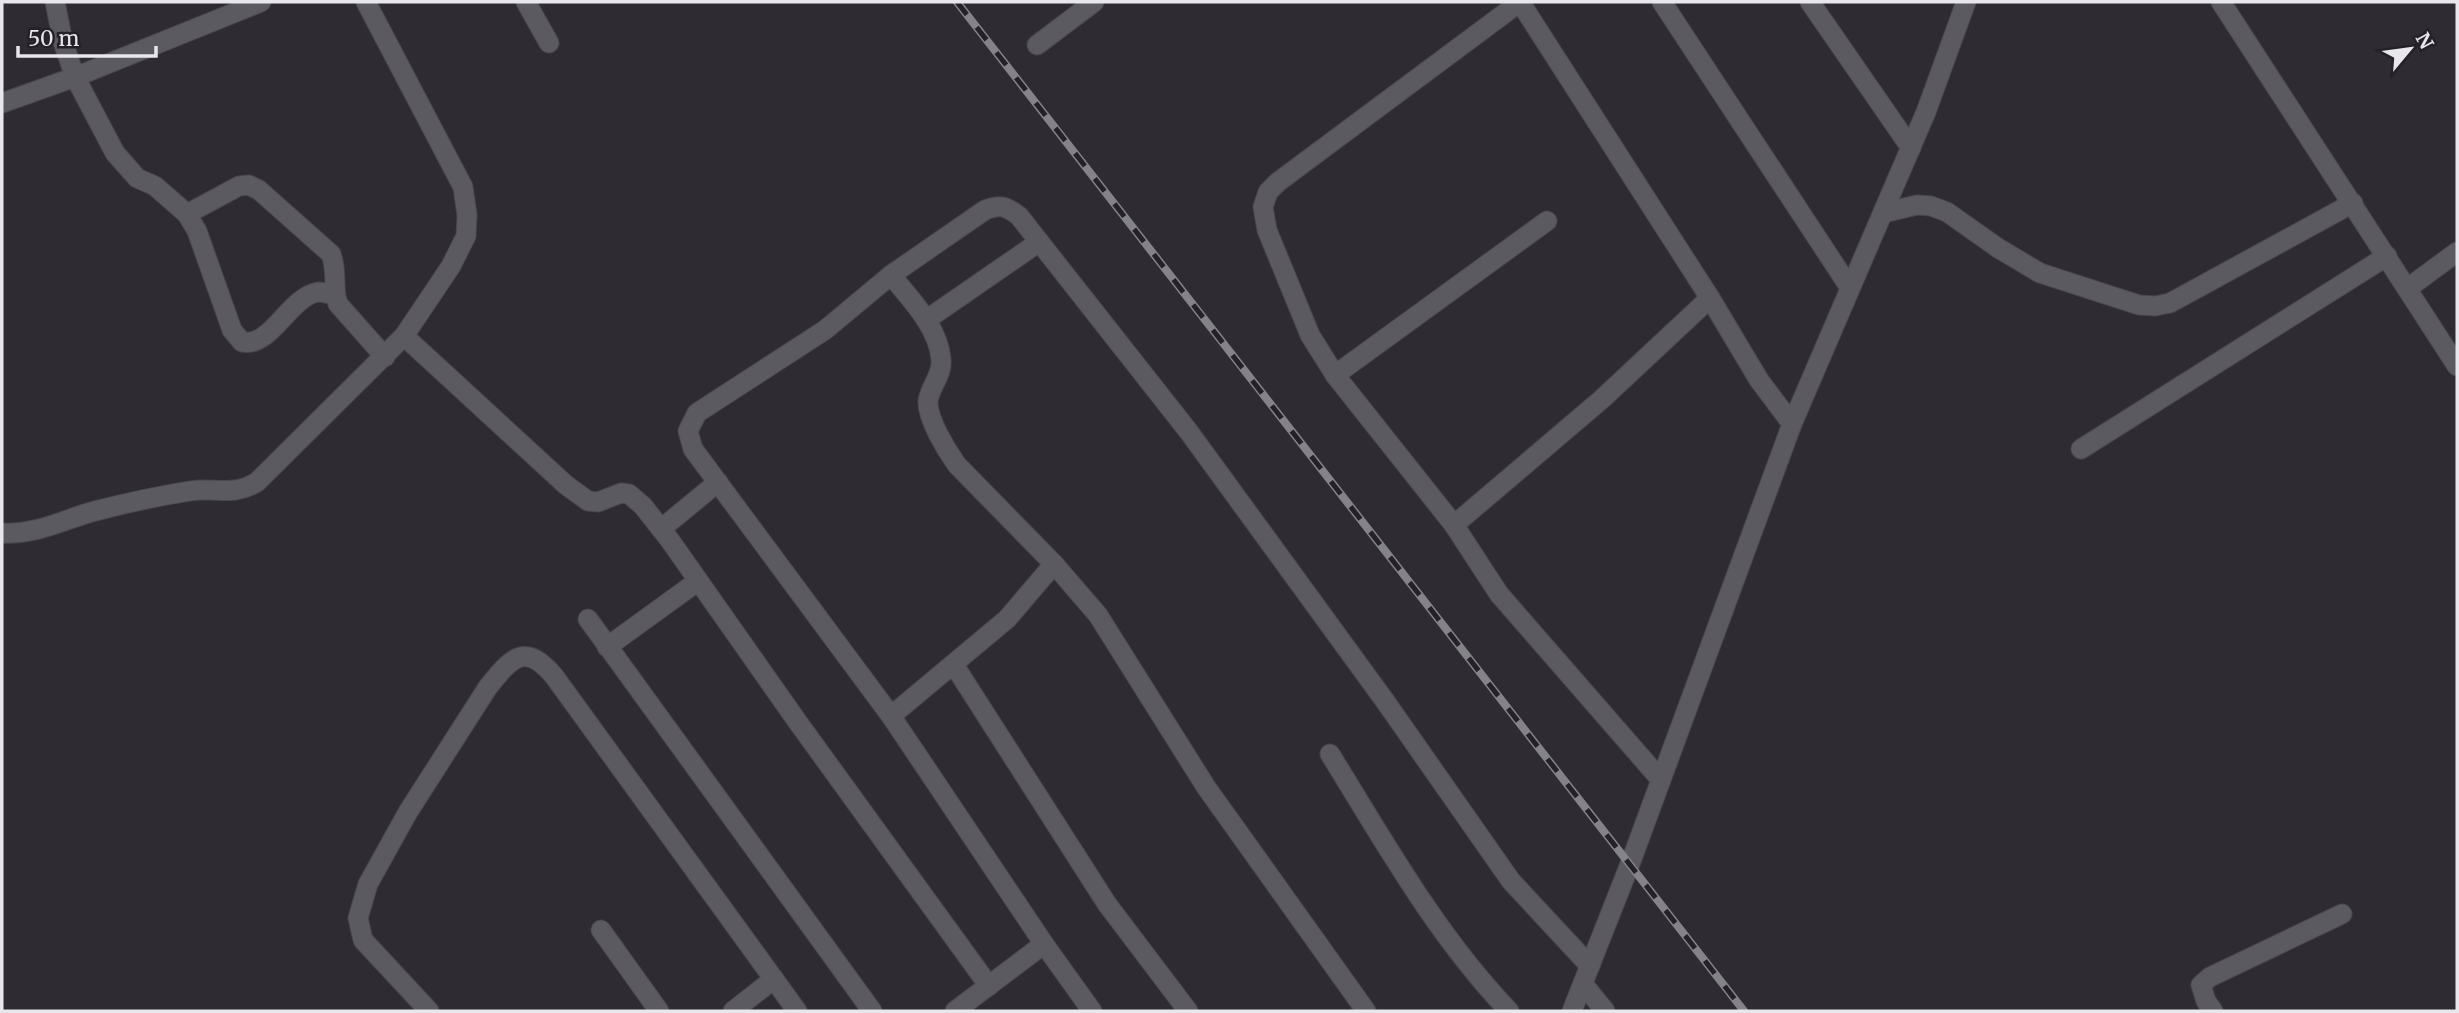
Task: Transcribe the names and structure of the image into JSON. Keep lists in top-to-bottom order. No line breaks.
{"scale_bar":"50 m","north":"top right"}
